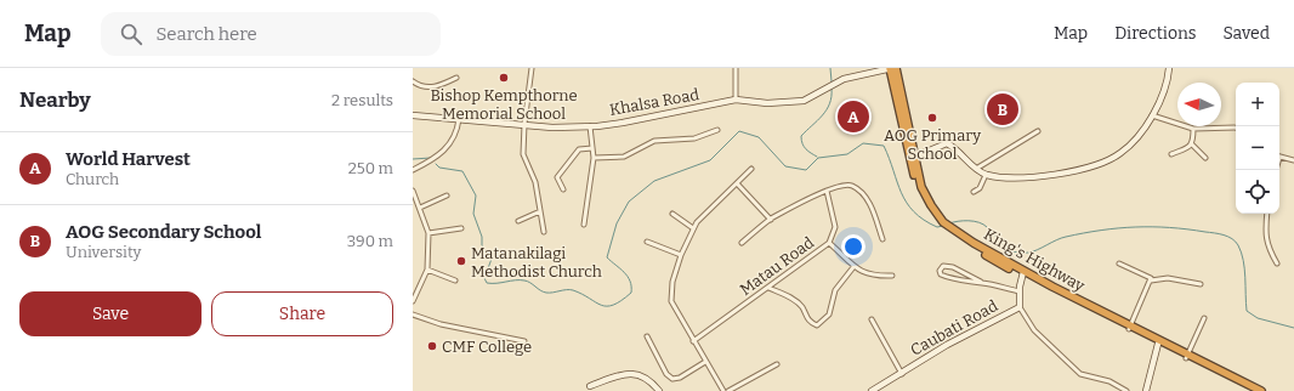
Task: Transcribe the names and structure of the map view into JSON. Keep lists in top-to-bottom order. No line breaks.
{"streets":{"highway":["King's Highway"],"street":["Khalsa Road","Matau Road","Caubati Road"]},"crossings":[["Khalsa Road","King's Highway"],["King's Highway","Caubati Road"]],"places":["Bishop Kempthorne Memorial School","AOG Primary School","Matanakilagi Methodist Church","CMF College"],"north":"left","page":{"header":"Map","search":"Search here","nav":["Map","Directions","Saved"],"heading":["Nearby","2 results"],"map_buttons":["+","−"],"pins":["B","A"],"list":[{"mark":"A","name":"World Harvest","note":"Church","value":"250 m"},{"mark":"B","name":"AOG Secondary School","note":"University","value":"390 m"}],"buttons":["Save","Share"]}}
